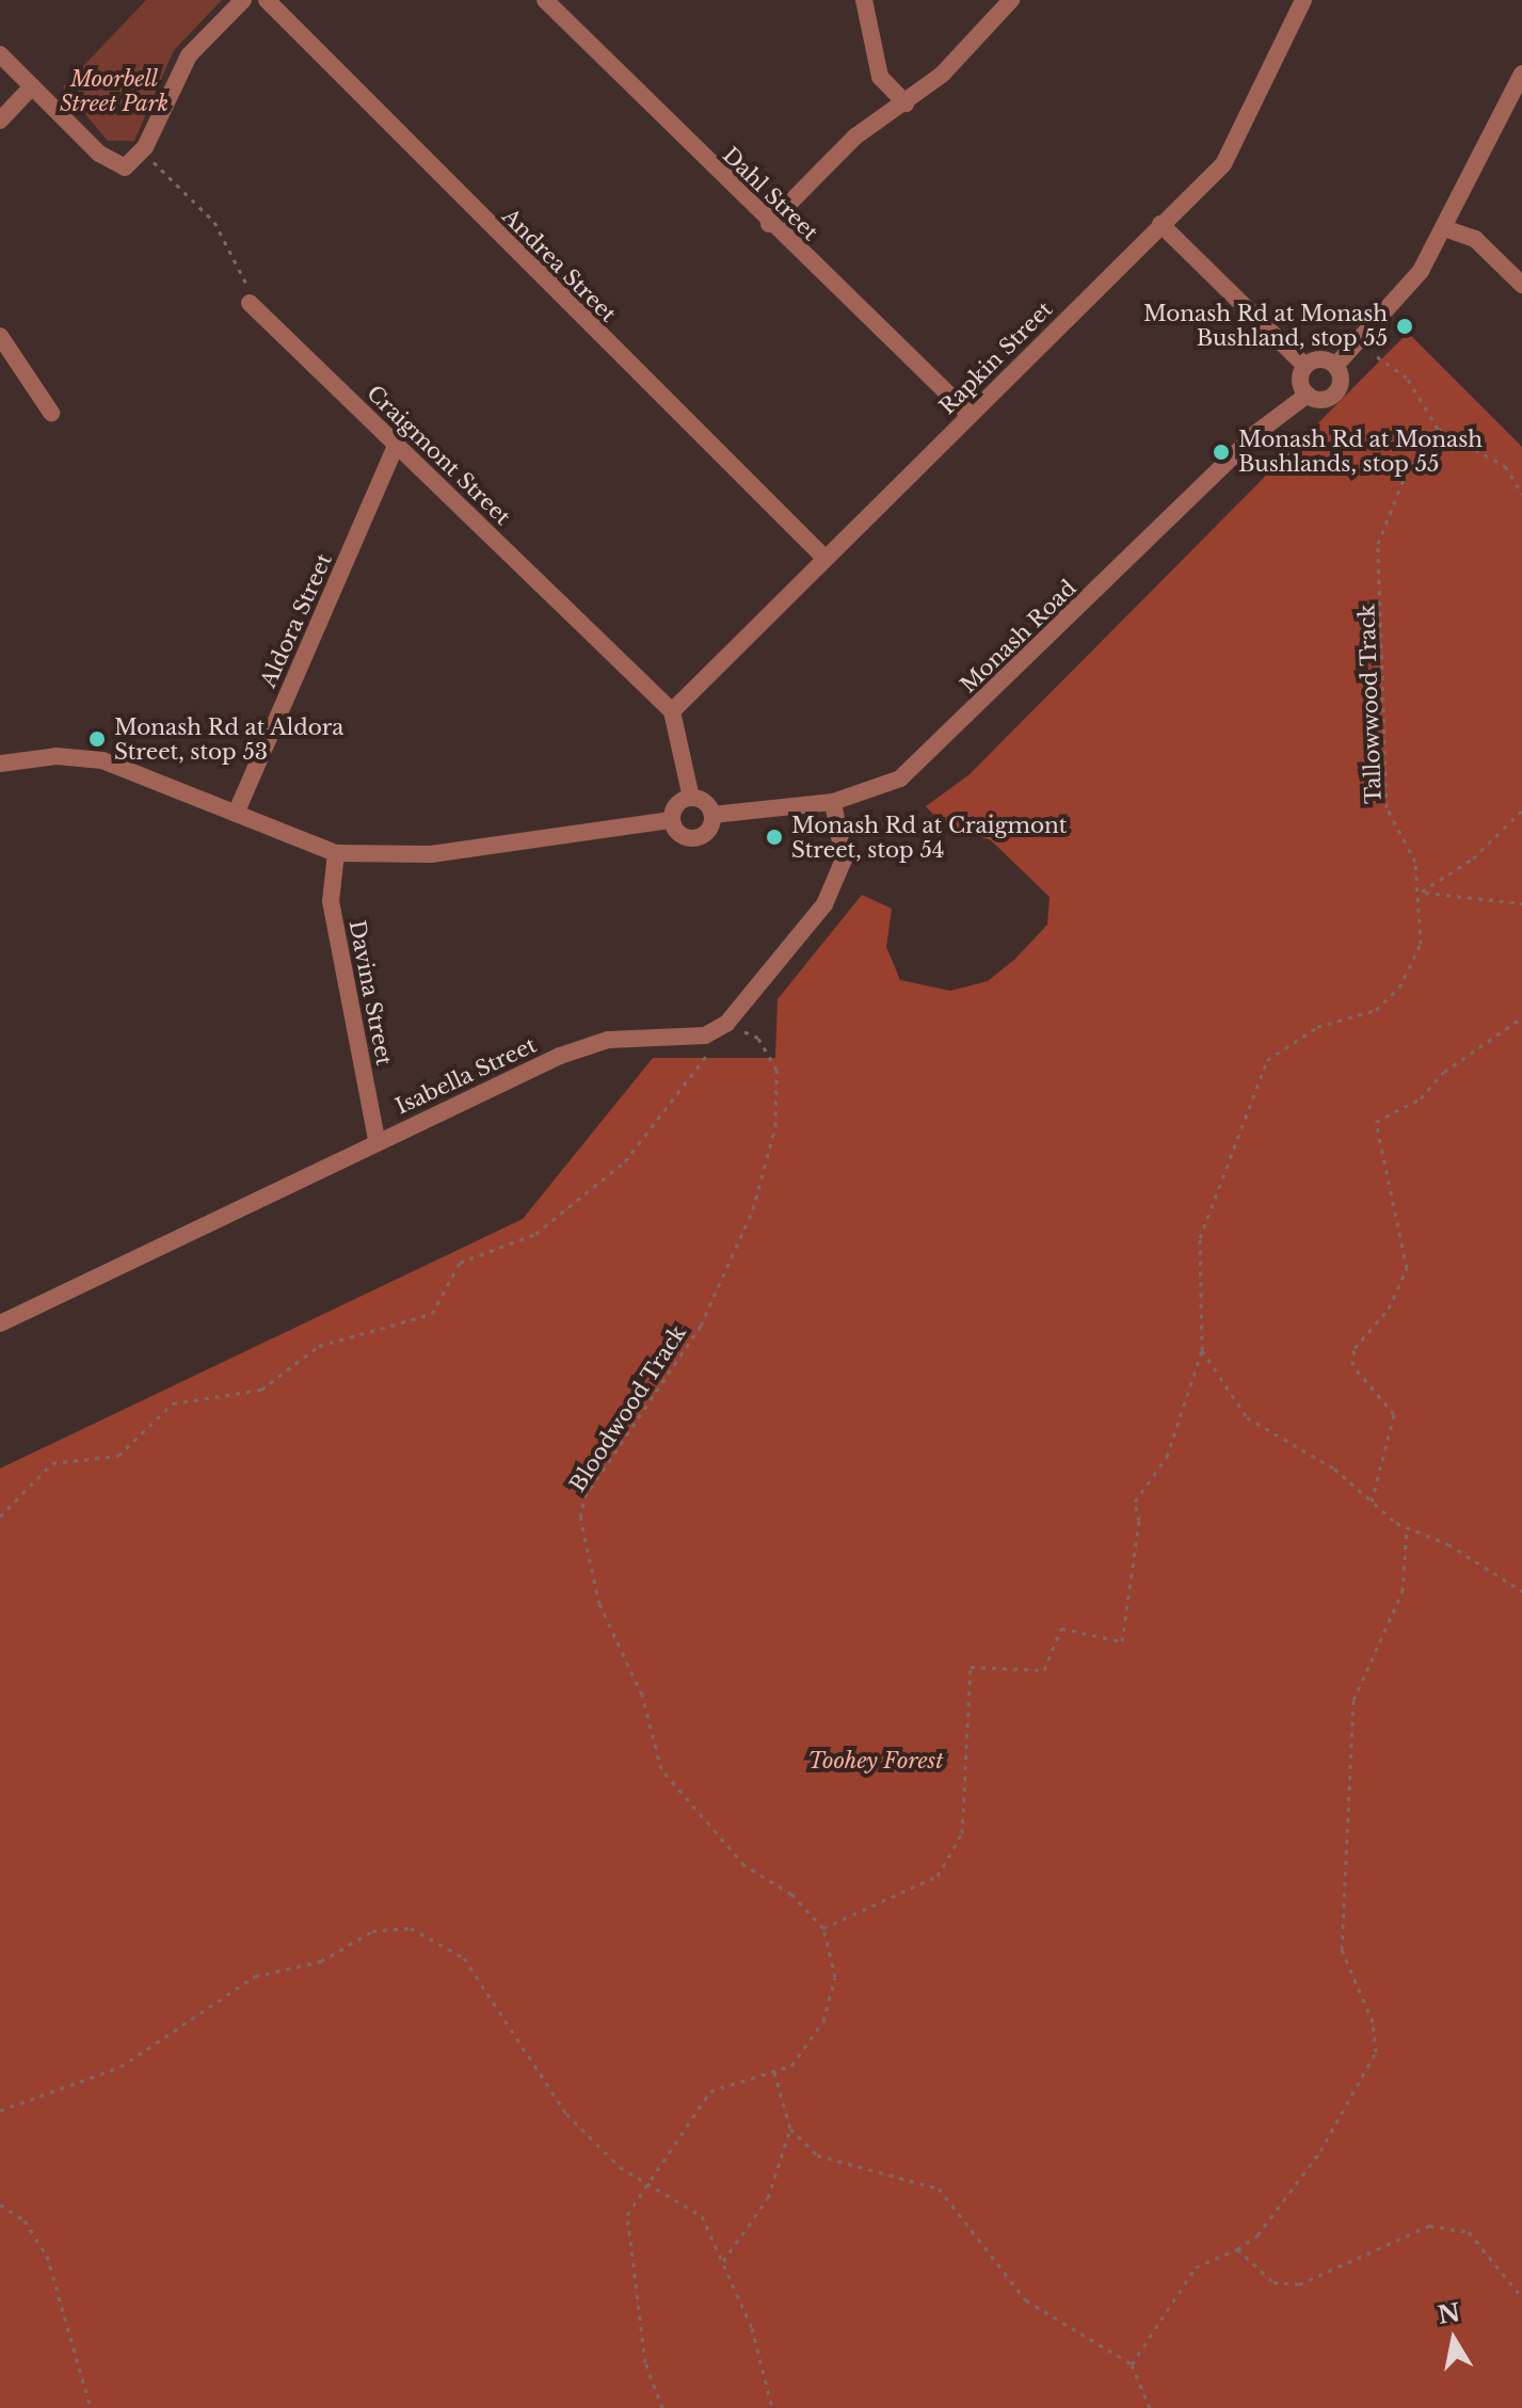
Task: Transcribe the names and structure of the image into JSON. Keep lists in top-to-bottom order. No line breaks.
{"streets":{"street":["Dahl Street","Andrea Street","Rapkin Street","Craigmont Street","Aldora Street","Monash Road","Davina Street","Isabella Street"],"path":["Tallowwood Track","Bloodwood Track"]},"crossings":[["Dahl Street","Rapkin Street"],["Andrea Street","Rapkin Street"],["Rapkin Street","Craigmont Street"],["Craigmont Street","Aldora Street"],["Tallowwood Track","Bloodwood Track"],["Davina Street","Isabella Street"],["Isabella Street","Bloodwood Track"]],"parks":["Moorbell Street Park","Toohey Forest"],"places":["Monash Rd at Monash Bushland, stop 55","Monash Rd at Monash Bushlands, stop 55","Monash Rd at Aldora Street, stop 53","Monash Rd at Craigmont Street, stop 54"],"north":"top"}
